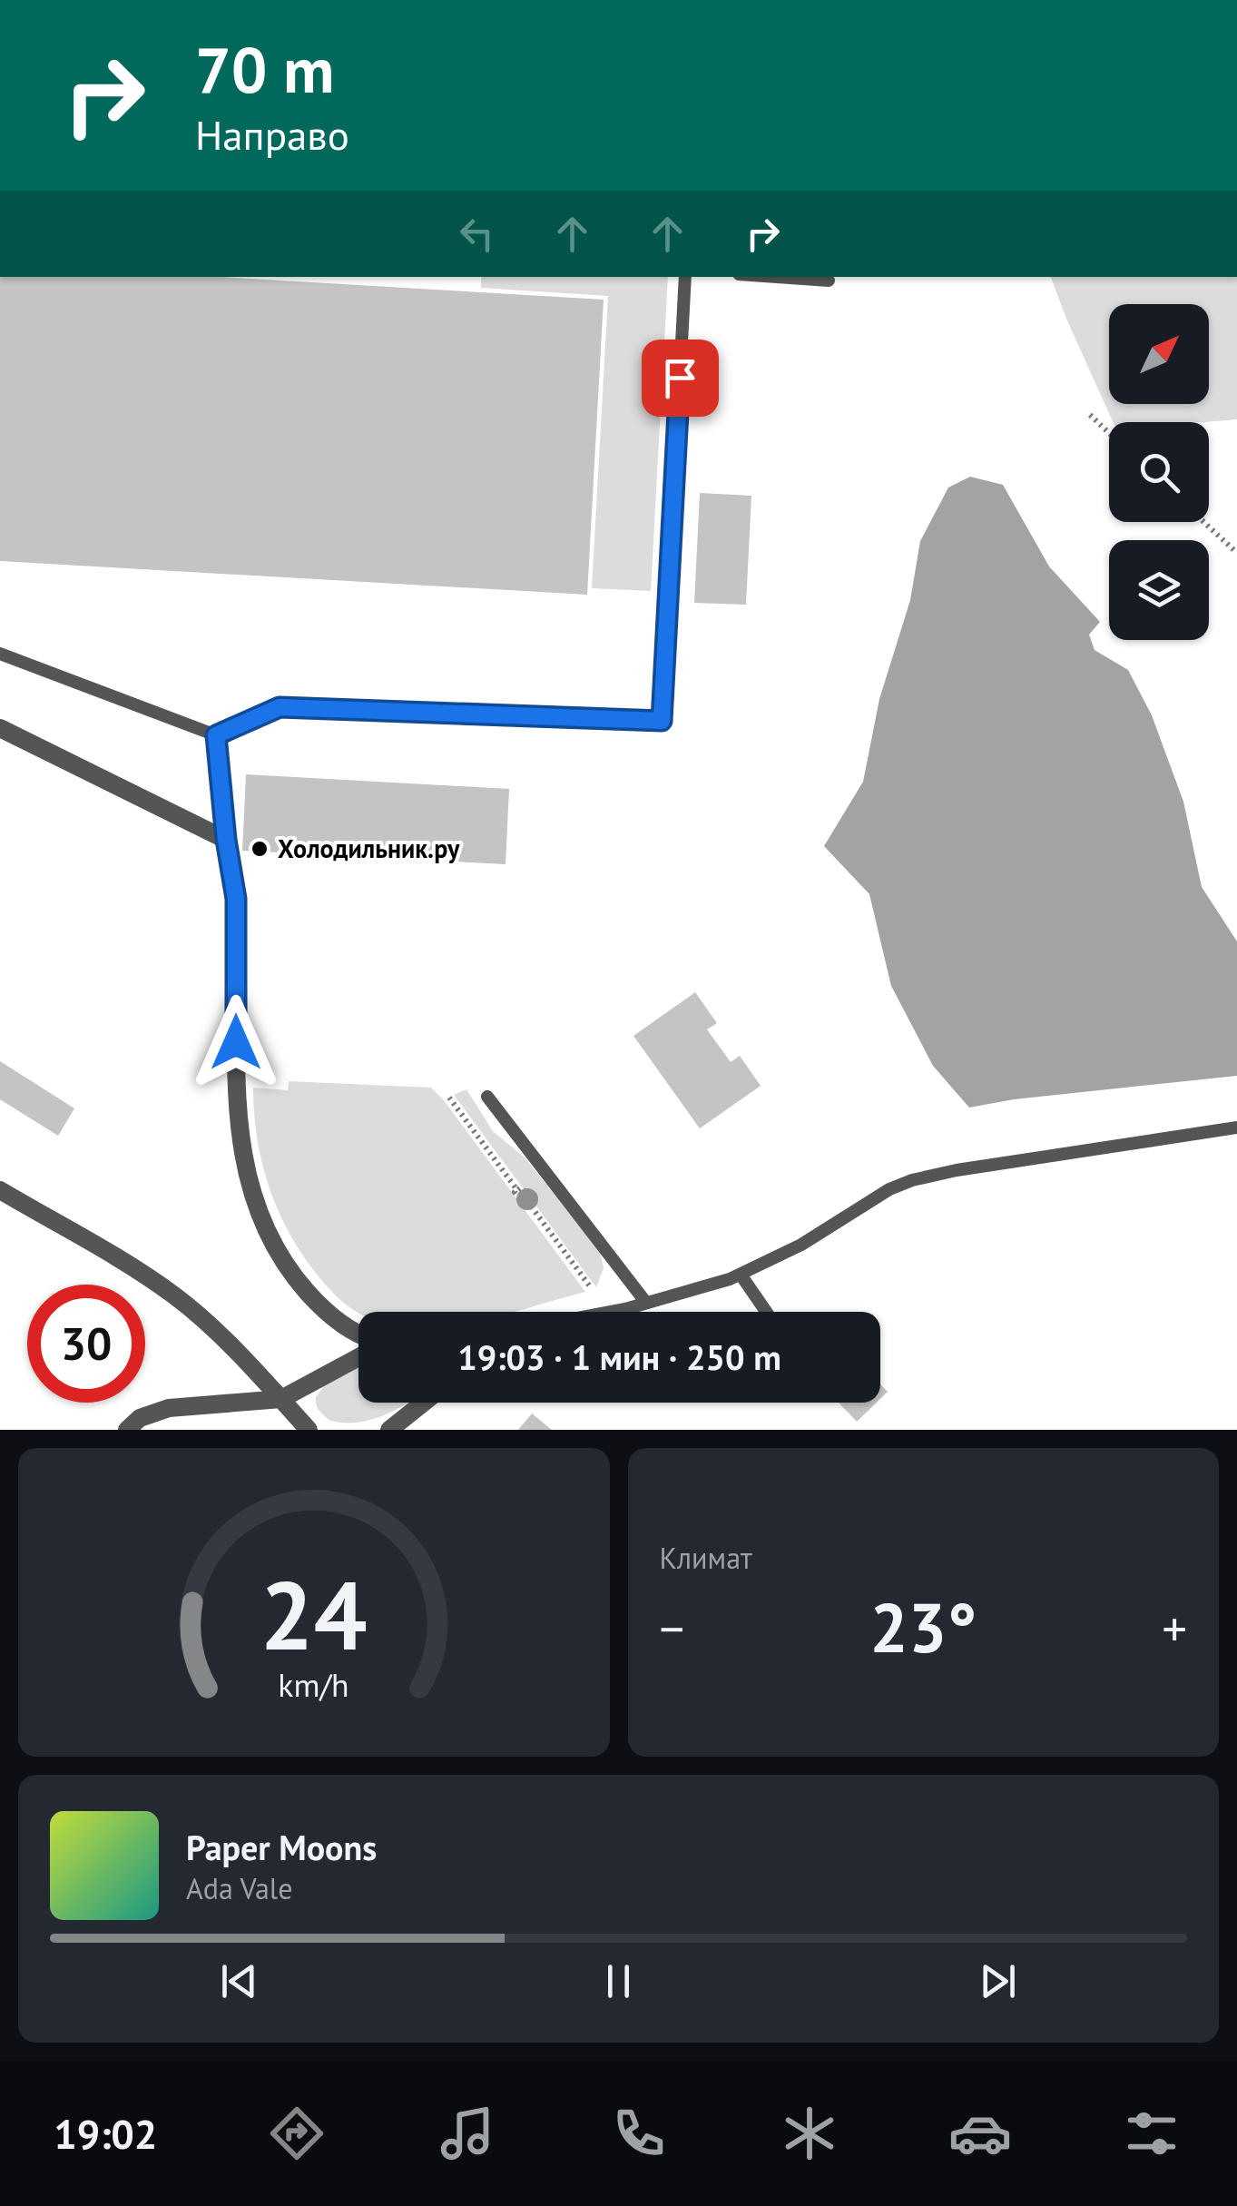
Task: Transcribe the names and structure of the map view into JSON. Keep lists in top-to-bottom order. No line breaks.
{"places":["Холодильник.ру"],"north":"top right","page":{"turn":["70 m","Направо"],"limit":"30","trip":"19:03 · 1 мин · 250 m","tile":"Климат","heat":["−","23°","+"],"song":["Paper Moons","Ada Vale"],"tabs":"19:02","gauge":["24","km/h"]}}
